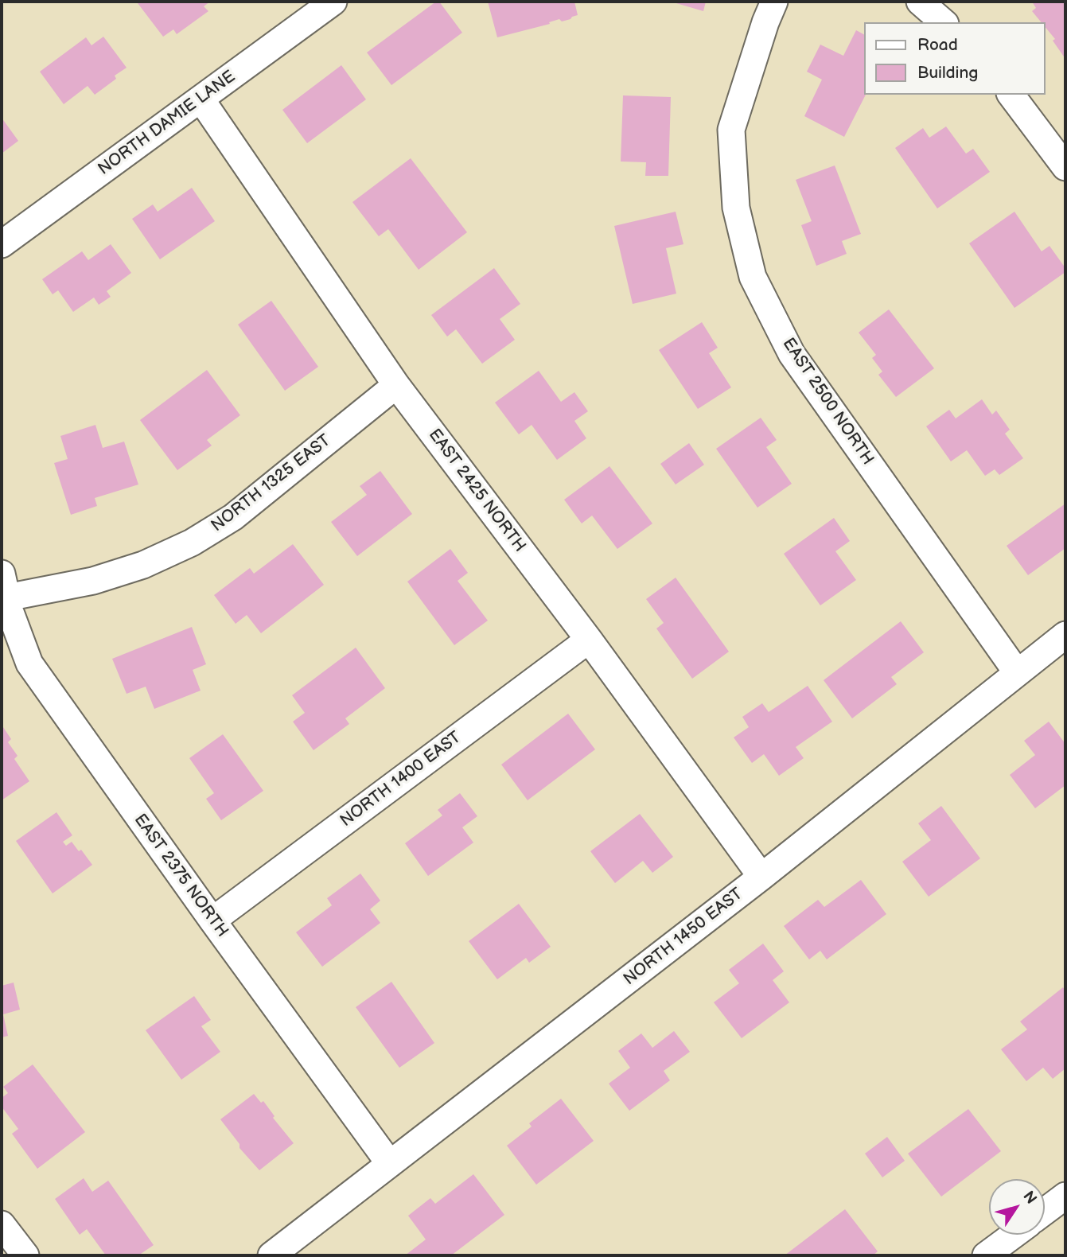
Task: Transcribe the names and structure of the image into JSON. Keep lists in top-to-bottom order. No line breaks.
{"streets":{"street":["NORTH DAMIE LANE","EAST 2500 NORTH","NORTH 1325 EAST","EAST 2425 NORTH","NORTH 1400 EAST","EAST 2375 NORTH","NORTH 1450 EAST"]},"crossings":[["NORTH DAMIE LANE","EAST 2425 NORTH"],["EAST 2500 NORTH","NORTH 1450 EAST"],["NORTH 1325 EAST","EAST 2425 NORTH"],["NORTH 1325 EAST","EAST 2375 NORTH"],["EAST 2425 NORTH","NORTH 1400 EAST"],["EAST 2425 NORTH","NORTH 1450 EAST"],["NORTH 1400 EAST","EAST 2375 NORTH"],["EAST 2375 NORTH","NORTH 1450 EAST"]],"legend":["Road","Building"],"north":"top right"}
